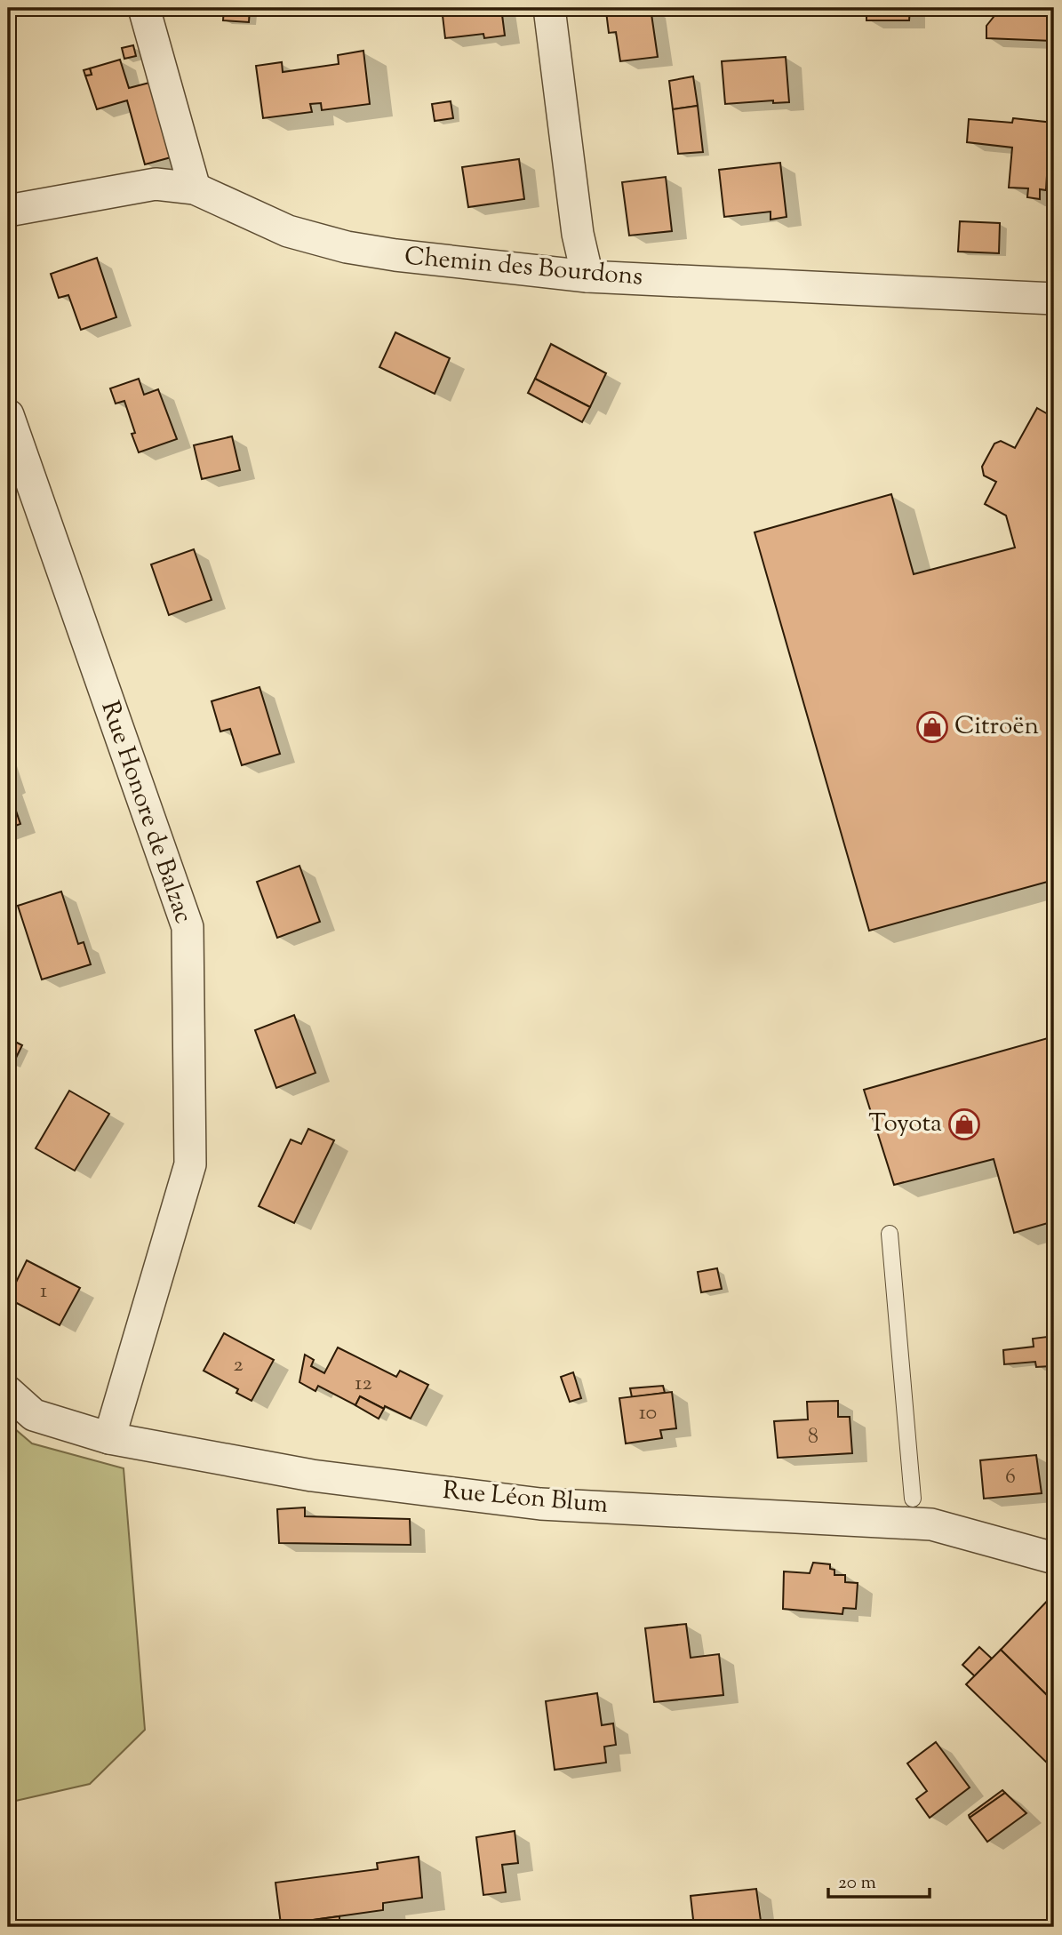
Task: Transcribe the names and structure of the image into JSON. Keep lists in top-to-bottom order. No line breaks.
{"streets":{"street":["Chemin des Bourdons","Rue Honore de Balzac","Rue Léon Blum"]},"crossings":[["Rue Honore de Balzac","Rue Léon Blum"]],"places":{"shop":["Citroën","Toyota"]},"house_numbers":["1","2","12","10","8","6"],"scale_bar":"20 m"}
